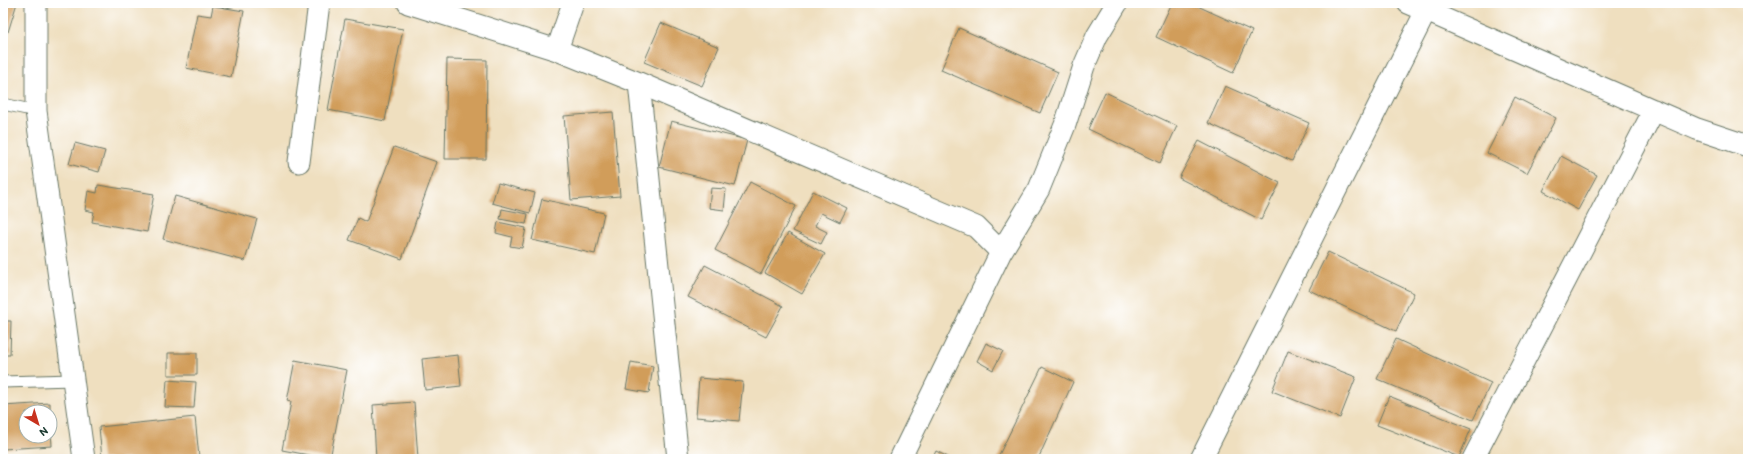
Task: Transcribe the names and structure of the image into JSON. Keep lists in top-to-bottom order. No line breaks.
{"north":"bottom right"}
